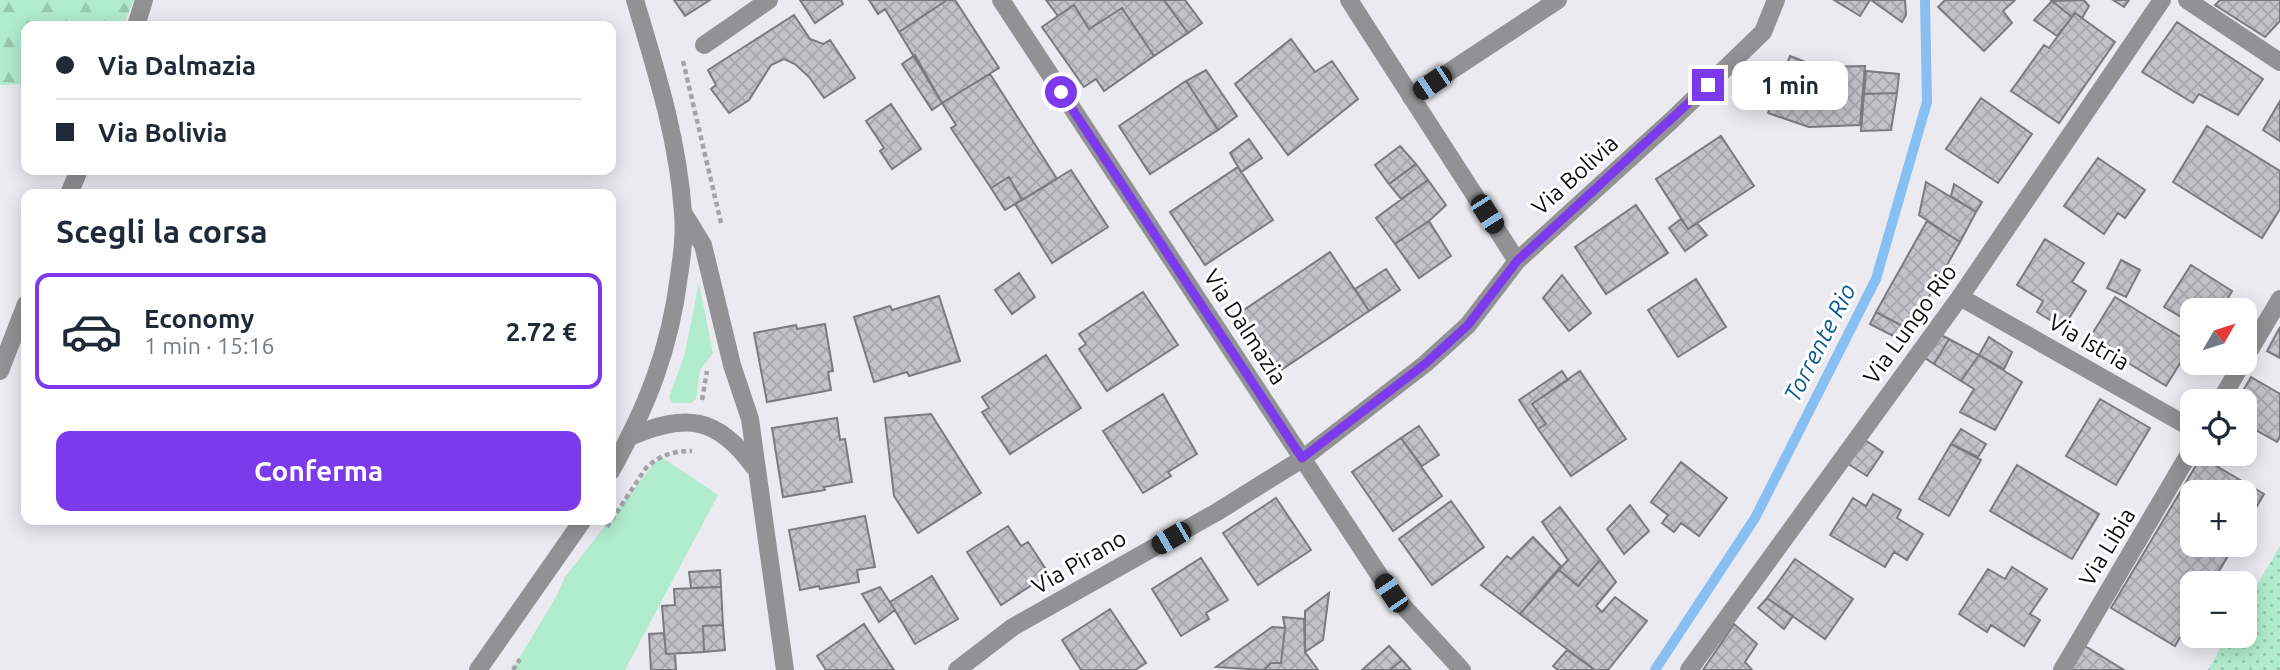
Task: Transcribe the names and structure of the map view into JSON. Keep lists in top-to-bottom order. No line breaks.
{"streets":{"street":["Via Bolivia","Via Lungo Rio","Via Dalmazia","Via Istria","Via Libia","Via Pirano"]},"crossings":[["Via Bolivia","Via Dalmazia"],["Via Bolivia","Via Pirano"],["Via Lungo Rio","Via Istria"],["Via Dalmazia","Via Pirano"]],"water":["Torrente Rio"],"north":"top right","page":{"banner":["Via Dalmazia","Via Bolivia"],"bubble":"1 min","heading":"Scegli la corsa","list":[{"name":"Economy","note":"1 min · 15:16","value":"2.72 €"}],"map_buttons":["+","−"],"buttons":"Conferma"}}
